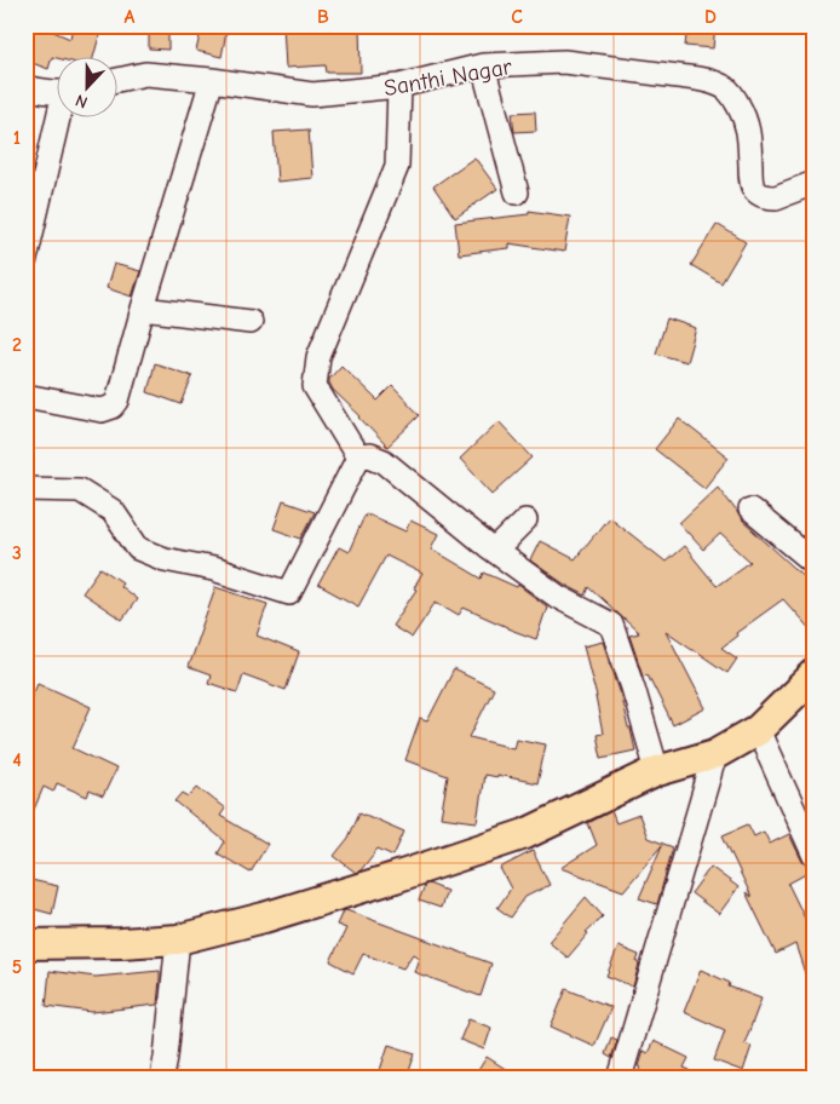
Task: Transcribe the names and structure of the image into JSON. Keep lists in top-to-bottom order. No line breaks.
{"streets":{"street":["Santhi Nagar"]},"north":"bottom","grid":{"columns":["A","B","C","D"],"rows":["1","2","3","4","5"]}}
